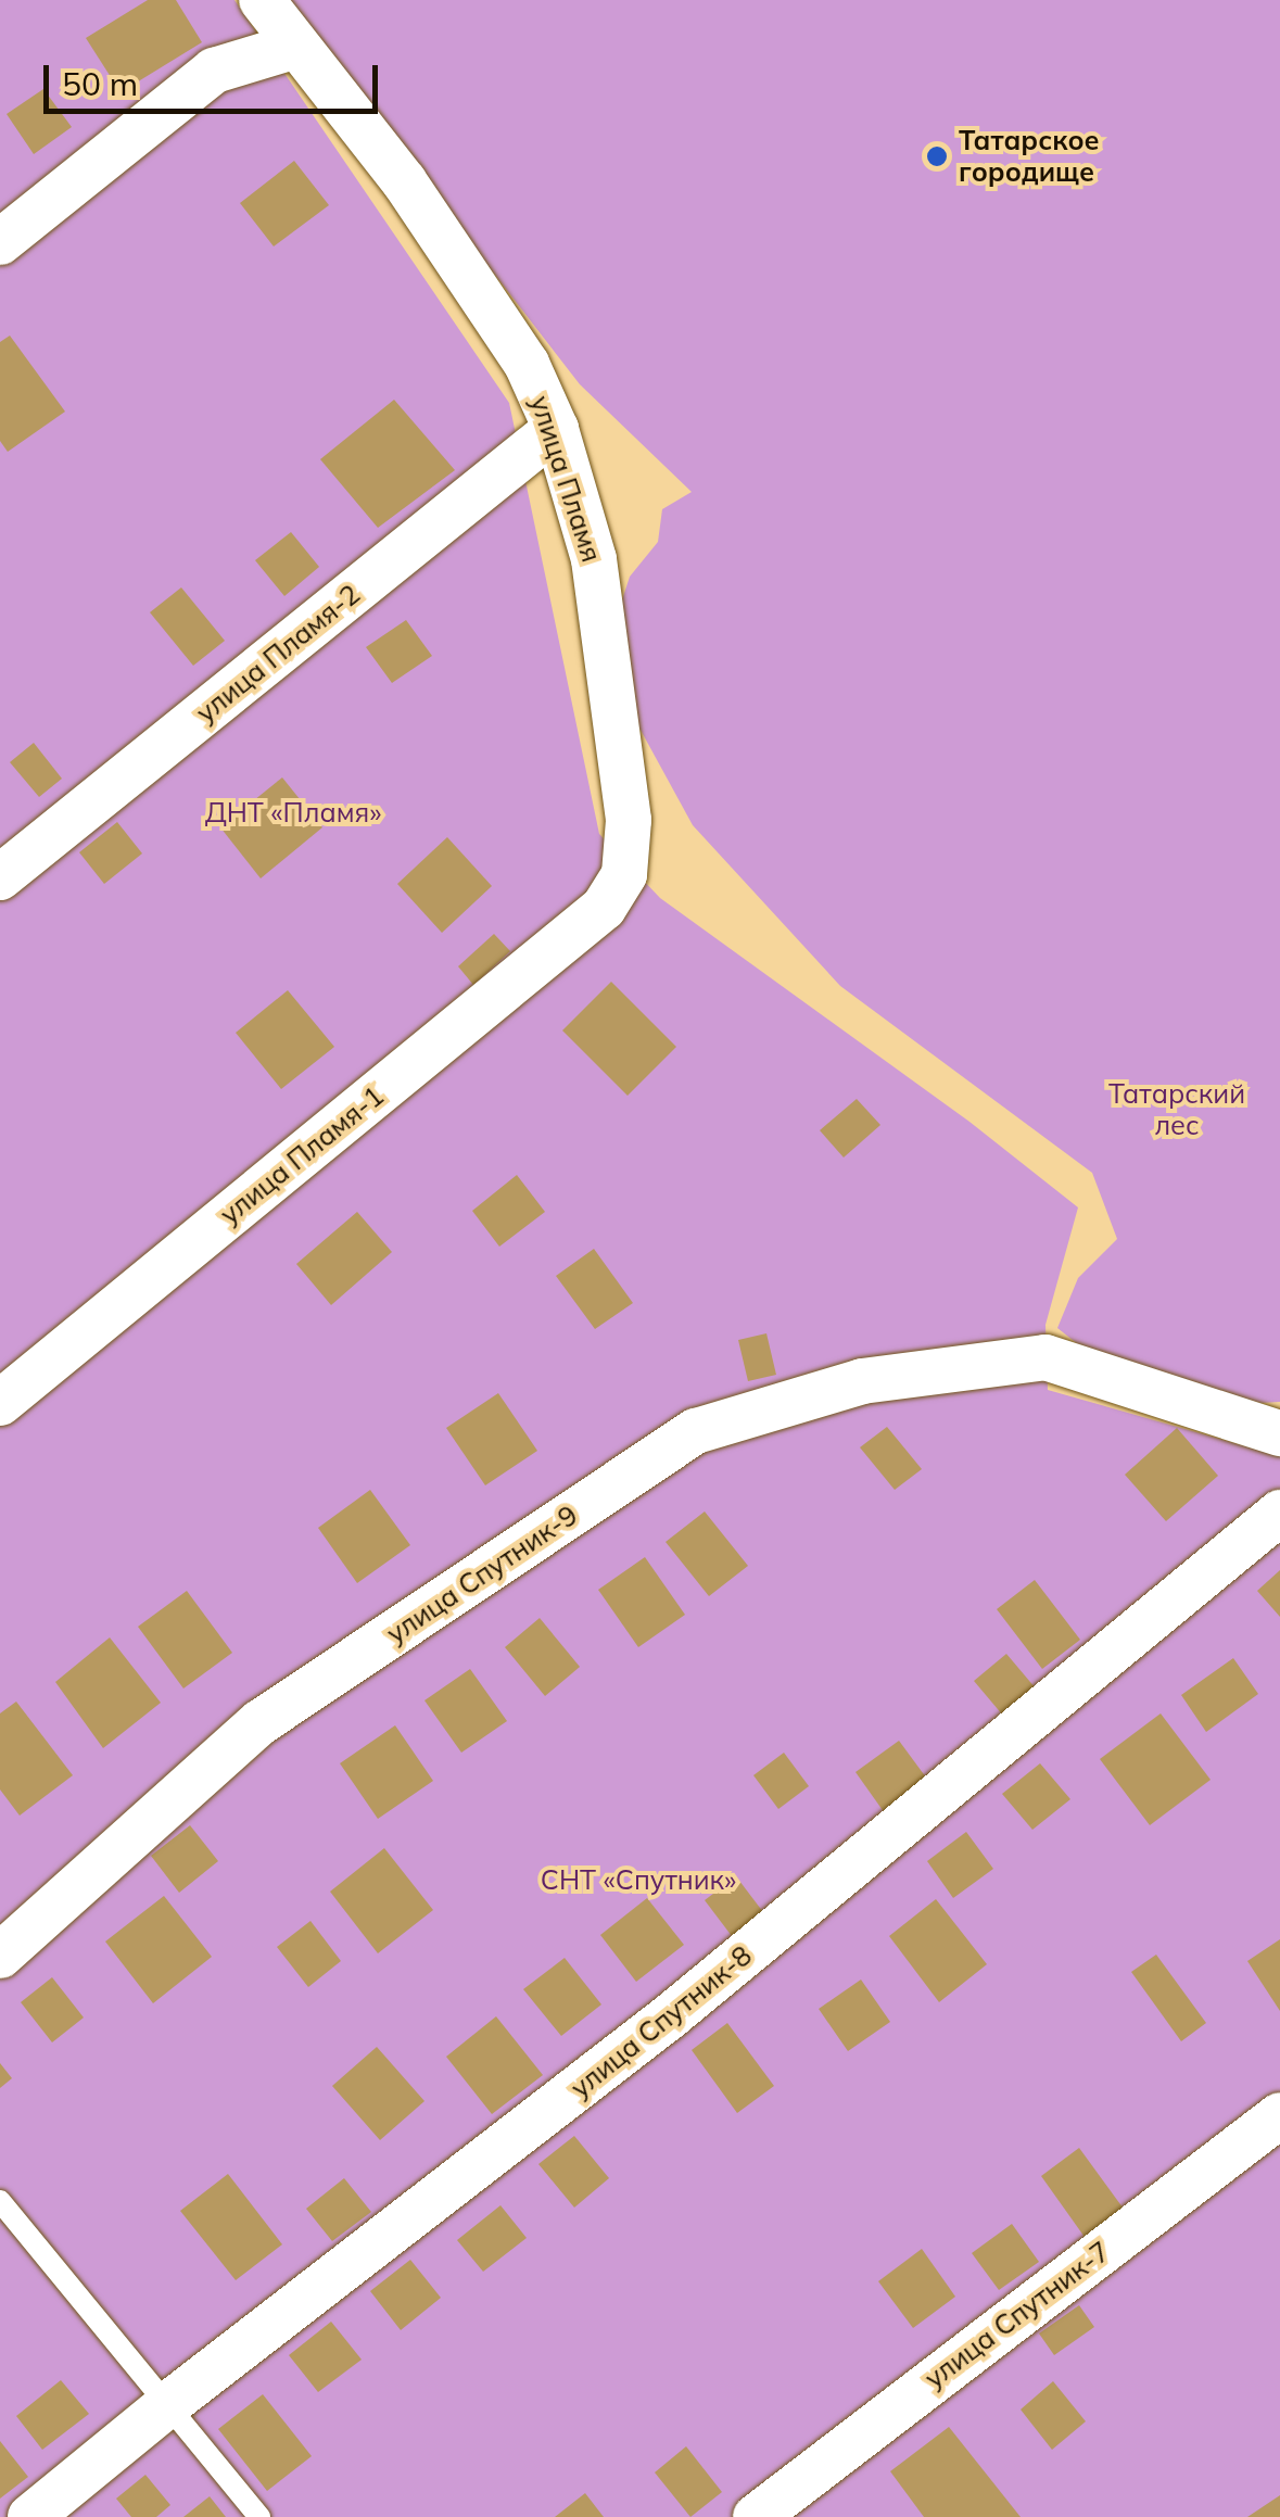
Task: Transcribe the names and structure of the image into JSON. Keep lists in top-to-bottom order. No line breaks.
{"streets":{"street":["улица Пламя","улица Пламя-2","улица Пламя-1","улица Спутник-9","улица Спутник-8","улица Спутник-7"]},"crossings":[["улица Пламя","улица Пламя-2"],["улица Пламя","улица Пламя-1"]],"parks":["ДНТ «Пламя»","Татарский лес","СНТ «Спутник»"],"places":["Татарское городище"],"scale_bar":"50 m"}
